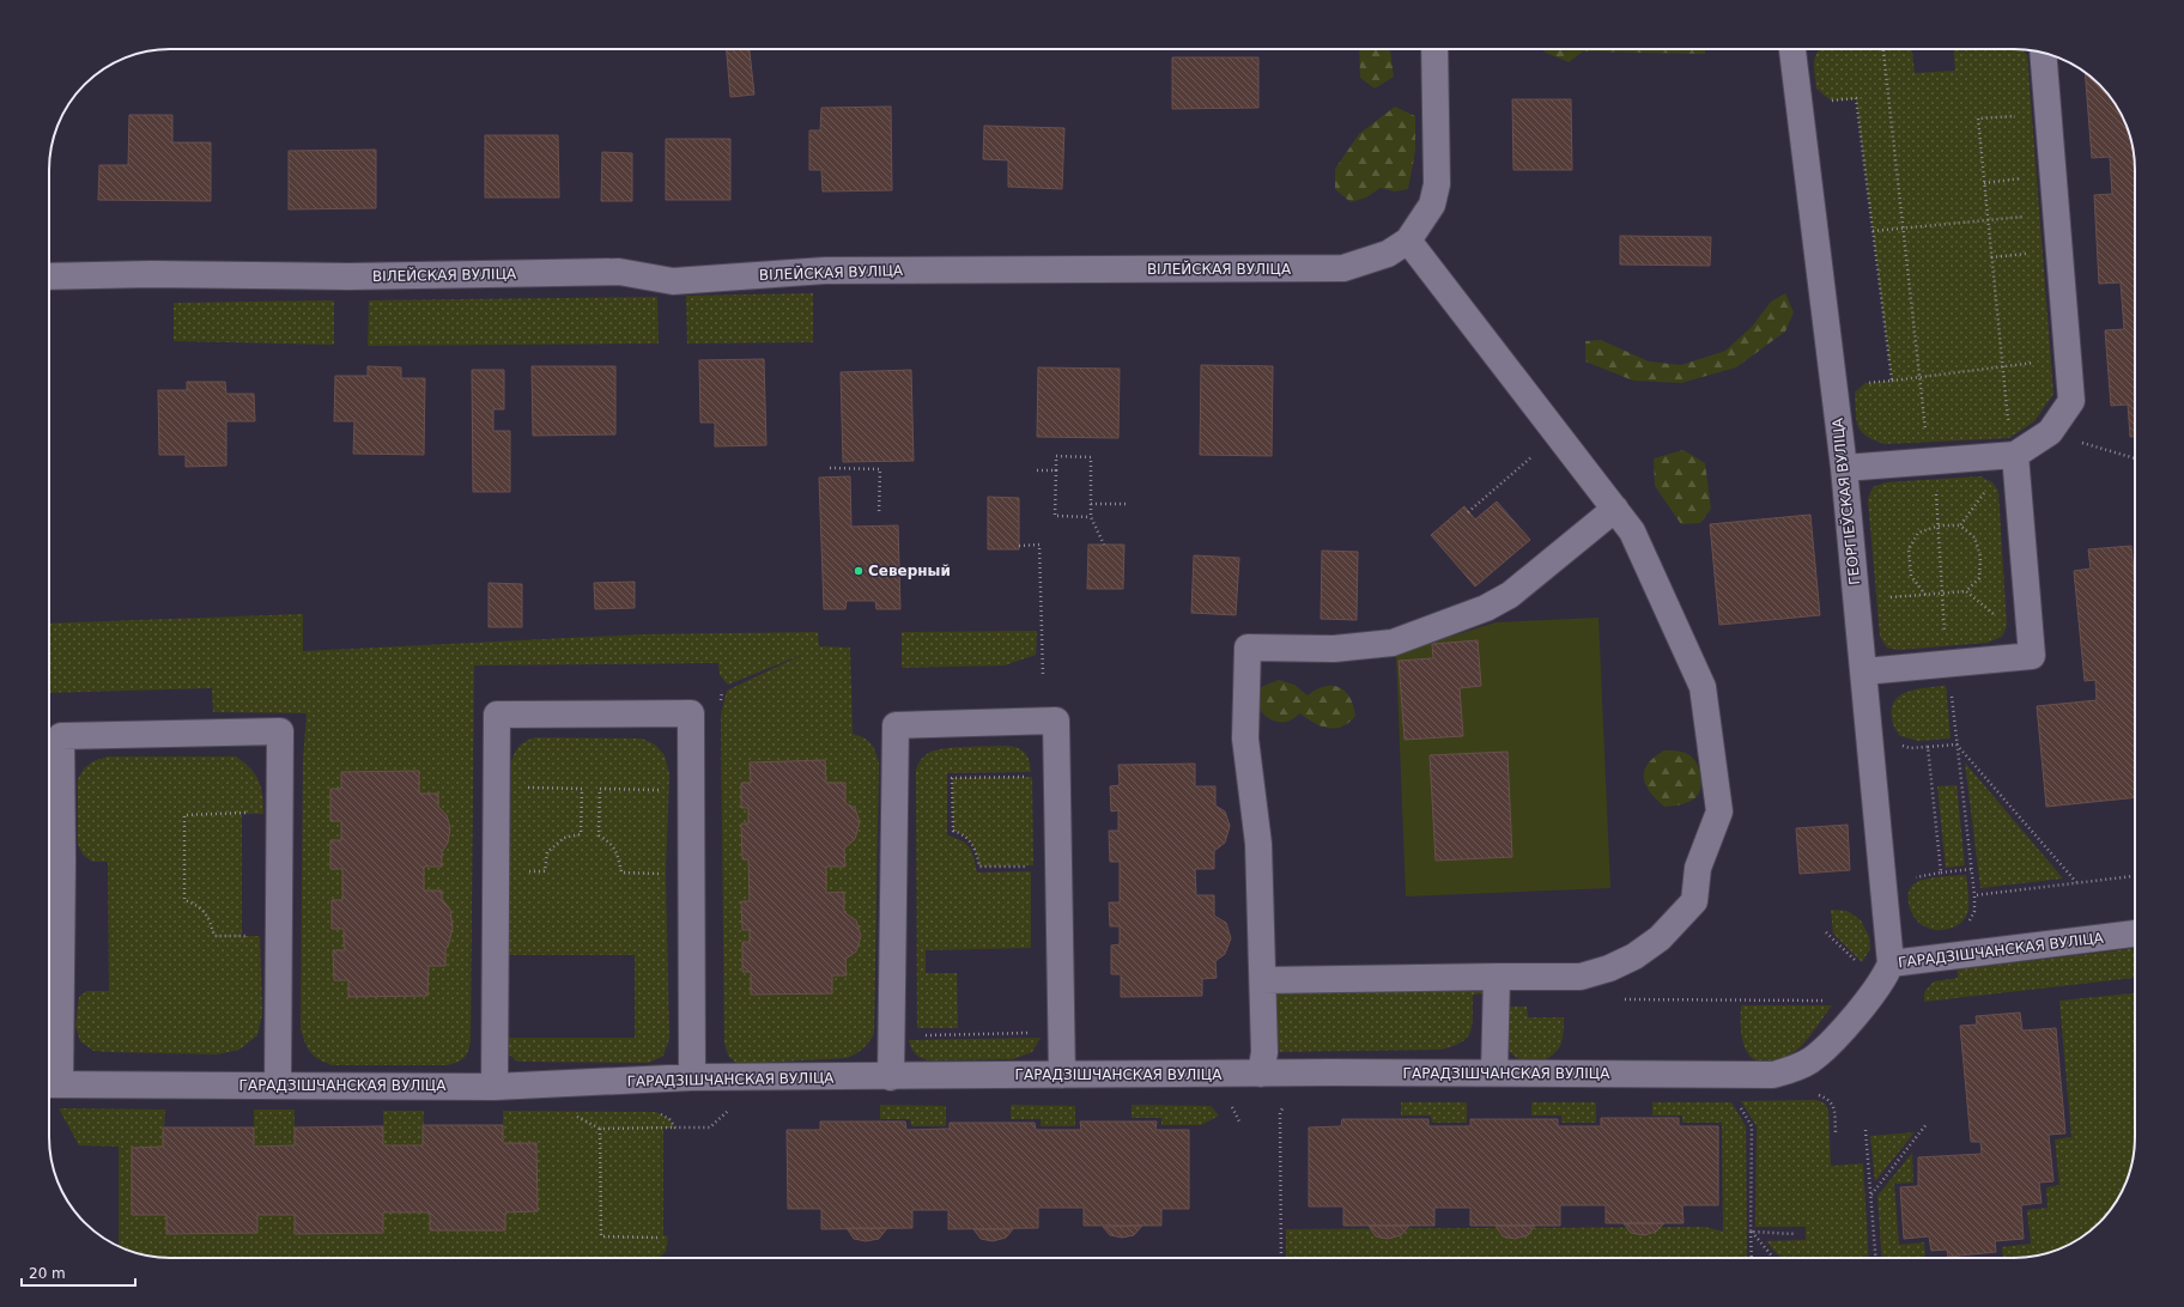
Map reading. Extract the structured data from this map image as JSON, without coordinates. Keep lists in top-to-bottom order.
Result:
{
  "streets": {
    "street": ["ВІЛЕЙСКАЯ ВУЛІЦА", "ГЕОРГІЕЎСКАЯ ВУЛІЦА", "ГАРАДЗІШЧАНСКАЯ ВУЛІЦА"]
  },
  "crossings": [
    ["ГЕОРГІЕЎСКАЯ ВУЛІЦА", "ГАРАДЗІШЧАНСКАЯ ВУЛІЦА"]
  ],
  "places": ["Северный"],
  "scale_bar": "20 m"
}
